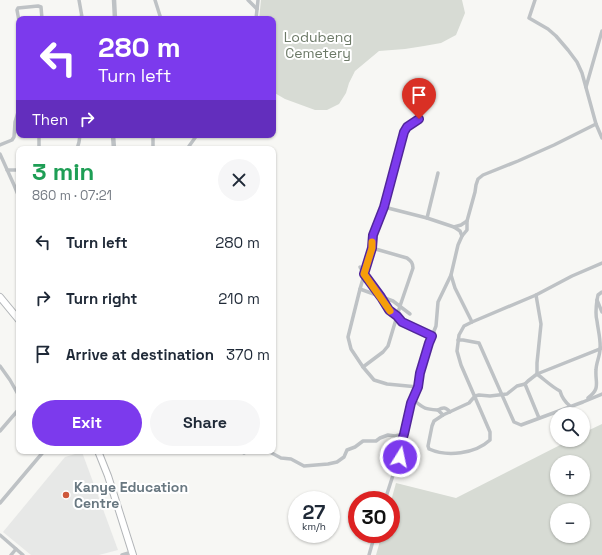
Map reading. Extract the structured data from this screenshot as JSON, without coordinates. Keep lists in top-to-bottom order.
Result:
{
  "parks": ["Lodubeng Cemetery"],
  "places": ["Kanye Education Centre"],
  "page": {
    "turn": ["280 m", "Turn left"],
    "then": "Then",
    "heading": ["3 min", "860 m · 07:21"],
    "list": [
      {
        "name": "Turn left",
        "value": "280 m"
      },
      {
        "name": "Turn right",
        "value": "210 m"
      },
      {
        "name": "Arrive at destination",
        "value": "370 m"
      }
    ],
    "buttons": ["Exit", "Share"],
    "map_buttons": ["+", "−"],
    "speed": "27 km/h",
    "limit": "30"
  }
}
